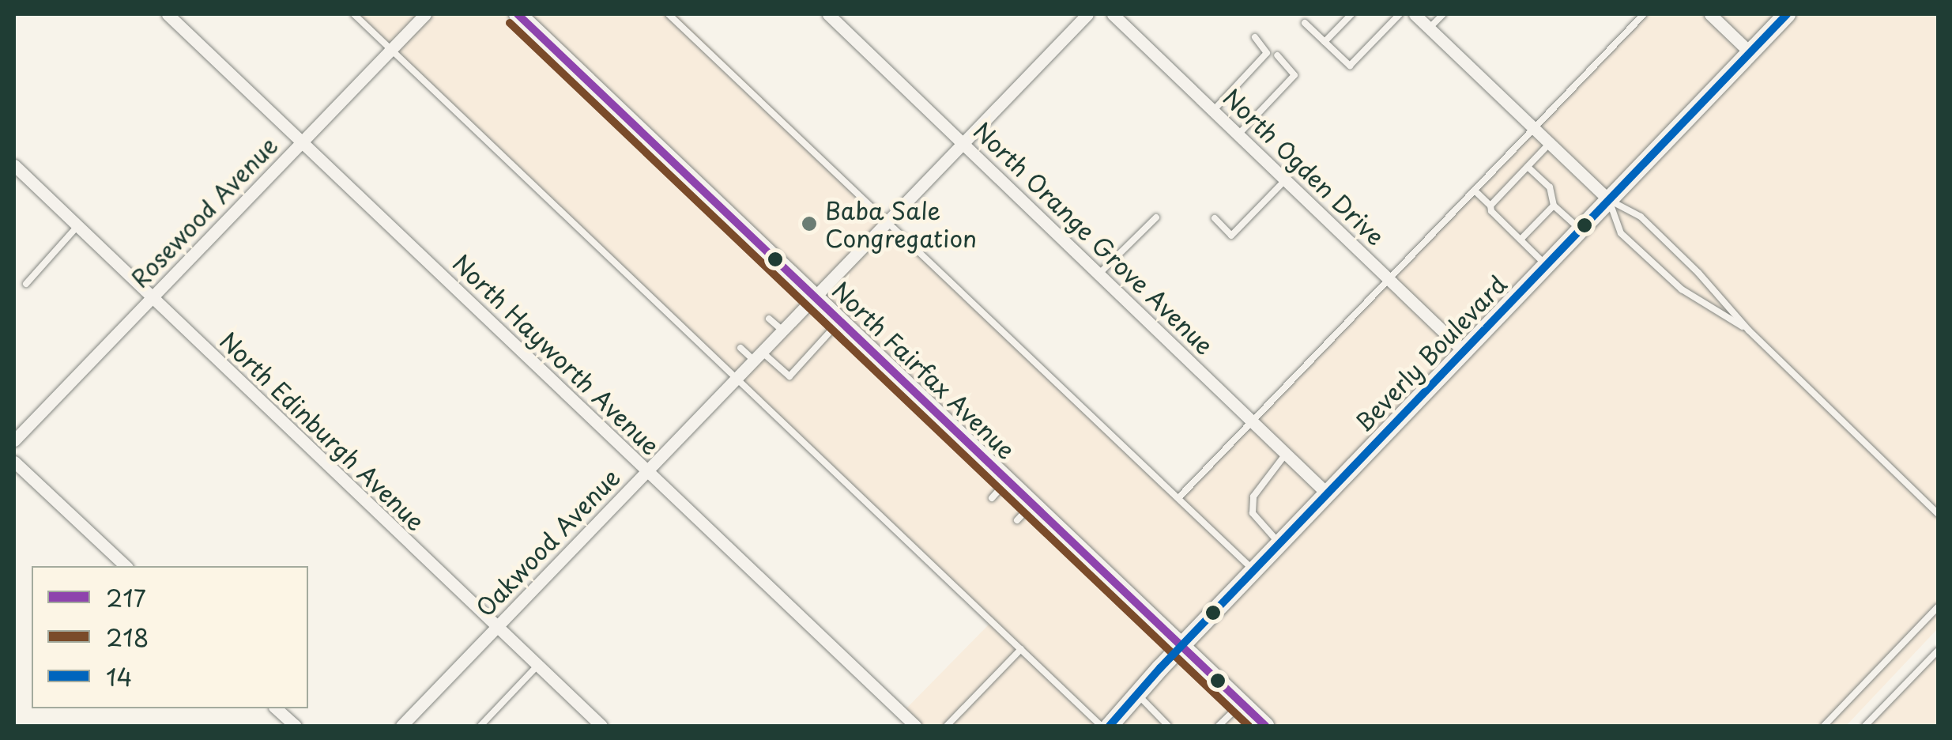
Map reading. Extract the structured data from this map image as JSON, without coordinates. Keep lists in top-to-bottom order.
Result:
{
  "streets": {
    "main road": ["Beverly Boulevard", "North Fairfax Avenue"],
    "street": [
      "North Ogden Drive",
      "Rosewood Avenue",
      "North Orange Grove Avenue",
      "North Hayworth Avenue",
      "North Edinburgh Avenue",
      "Oakwood Avenue"
    ]
  },
  "crossings": [
    ["North Ogden Drive", "Beverly Boulevard"],
    ["Rosewood Avenue", "North Hayworth Avenue"],
    ["Rosewood Avenue", "North Edinburgh Avenue"],
    ["North Orange Grove Avenue", "Beverly Boulevard"],
    ["North Orange Grove Avenue", "Oakwood Avenue"],
    ["Beverly Boulevard", "North Fairfax Avenue"],
    ["North Hayworth Avenue", "Oakwood Avenue"],
    ["North Fairfax Avenue", "Oakwood Avenue"],
    ["North Edinburgh Avenue", "Oakwood Avenue"]
  ],
  "places": ["Baba Sale Congregation"],
  "lines": ["transit line 217", "transit line 14", "transit line 218"],
  "legend": ["217", "218", "14"]
}
